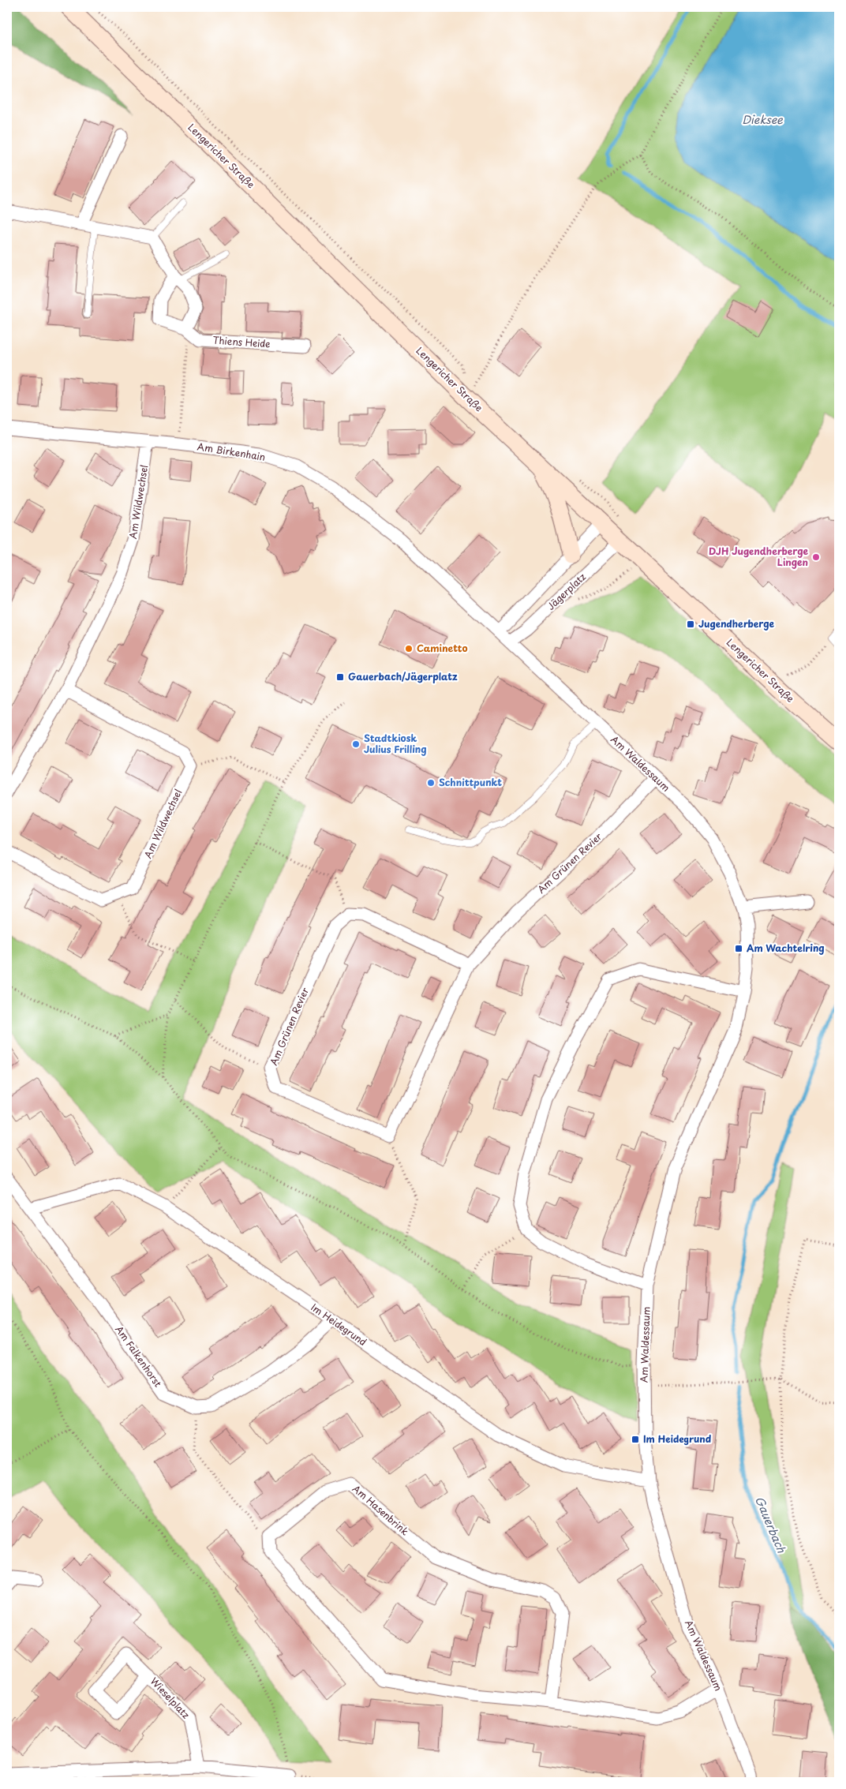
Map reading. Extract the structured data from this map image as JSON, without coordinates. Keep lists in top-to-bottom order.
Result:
{
  "streets": {
    "main road": ["Lengericher Straße"],
    "street": [
      "Thiens Heide",
      "Am Birkenhain",
      "Am Wildwechsel",
      "Jägerplatz",
      "Am Waldessaum",
      "Am Grünen Revier",
      "Im Heidegrund",
      "Am Falkenhorst",
      "Am Hasenbrink",
      "Wieselplatz"
    ]
  },
  "crossings": [
    ["Lengericher Straße", "Jägerplatz"],
    ["Am Birkenhain", "Am Wildwechsel"],
    ["Am Birkenhain", "Jägerplatz"],
    ["Am Birkenhain", "Am Waldessaum"],
    ["Jägerplatz", "Am Waldessaum"],
    ["Am Waldessaum", "Am Grünen Revier"],
    ["Am Waldessaum", "Im Heidegrund"],
    ["Im Heidegrund", "Am Falkenhorst"]
  ],
  "water": ["Dieksee", "Gauerbach"],
  "places": {
    "other": [
      "DJH Jugendherberge Lingen",
      "Caminetto",
      "Stadtkiosk Julius Frilling",
      "Schnittpunkt"
    ],
    "transit": [
      "Jugendherberge",
      "Gauerbach/Jägerplatz",
      "Am Wachtelring",
      "Im Heidegrund"
    ]
  }
}
